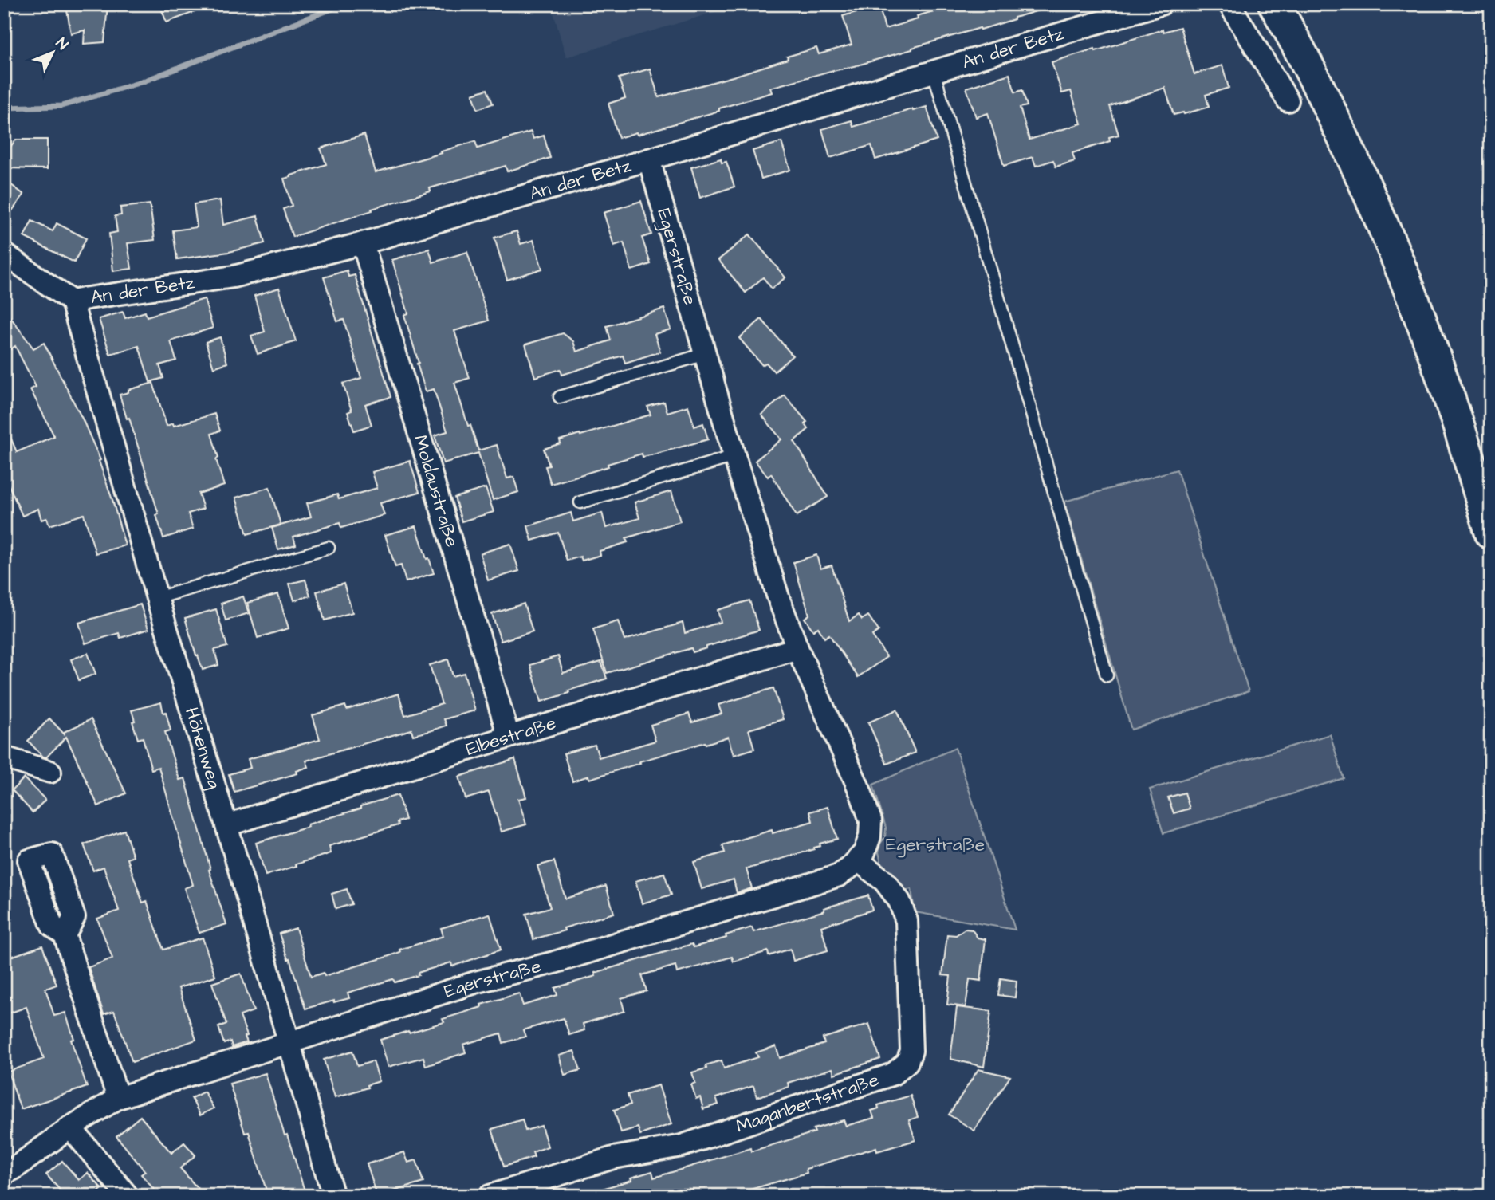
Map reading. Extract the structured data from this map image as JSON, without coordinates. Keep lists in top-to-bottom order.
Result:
{
  "streets": {
    "street": [
      "An der Betz",
      "Egerstraße",
      "Moldaustraße",
      "Elbestraße",
      "Höhenweg",
      "Maganbertstraße"
    ]
  },
  "crossings": [
    ["An der Betz", "Egerstraße"],
    ["An der Betz", "Moldaustraße"],
    ["An der Betz", "Höhenweg"],
    ["Egerstraße", "Elbestraße"],
    ["Egerstraße", "Höhenweg"],
    ["Egerstraße", "Maganbertstraße"],
    ["Moldaustraße", "Elbestraße"],
    ["Elbestraße", "Höhenweg"]
  ],
  "parks": ["Egerstraße"],
  "north": "top right"
}
